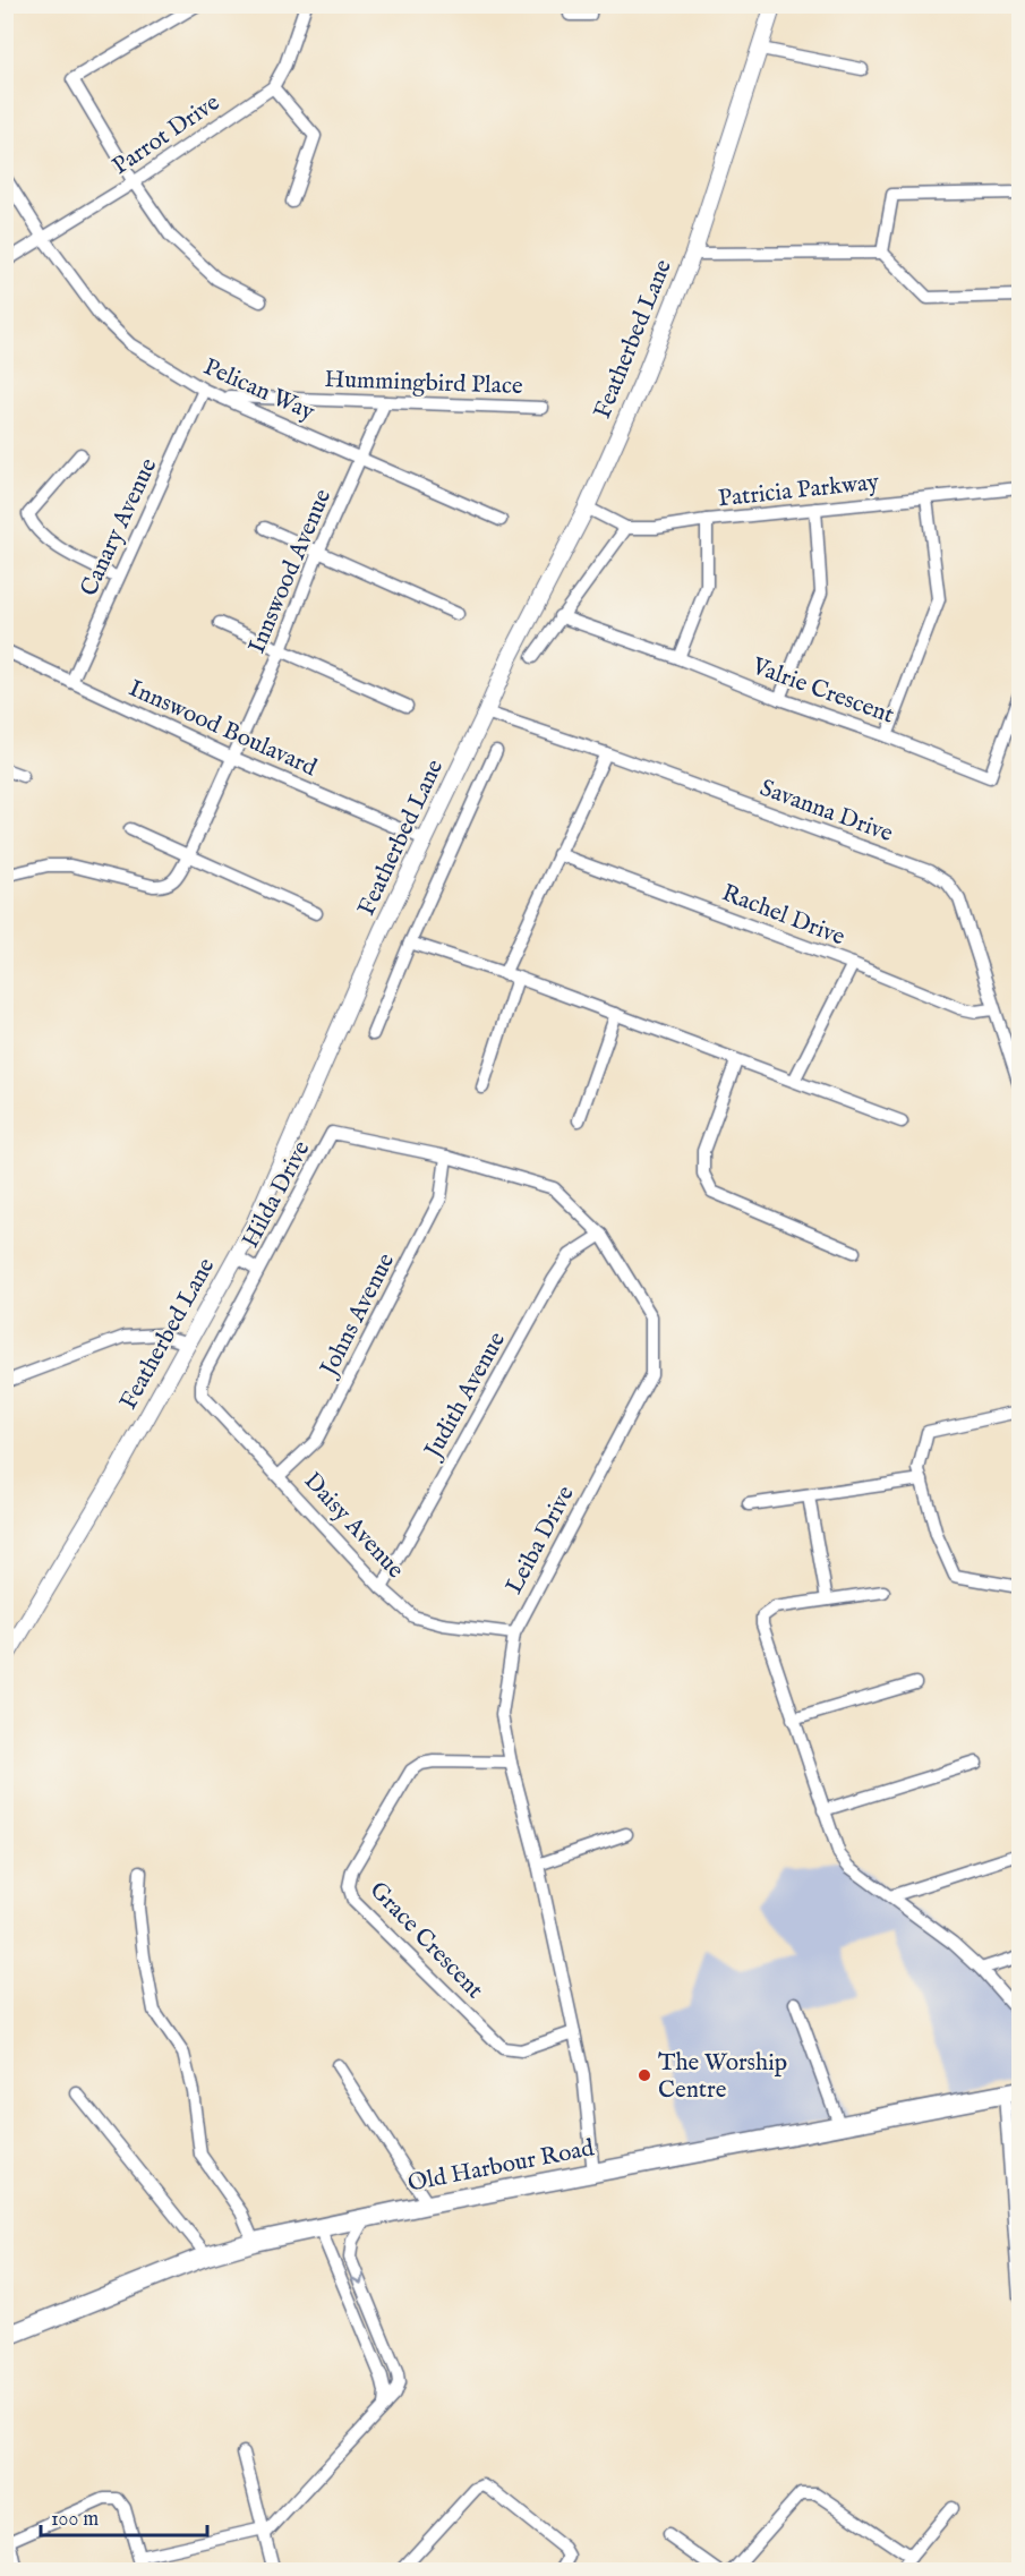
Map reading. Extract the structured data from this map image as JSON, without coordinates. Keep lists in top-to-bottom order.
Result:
{
  "streets": {
    "main road": ["Featherbed Lane", "Old Harbour Road"],
    "street": [
      "Parrot Drive",
      "Hummingbird Place",
      "Pelican Way",
      "Patricia Parkway",
      "Canary Avenue",
      "Innswood Avenue",
      "Valrie Crescent",
      "Innswood Boulavard",
      "Savanna Drive",
      "Rachel Drive",
      "Hilda Drive",
      "Johns Avenue",
      "Judith Avenue",
      "Daisy Avenue",
      "Leiba Drive",
      "Grace Crescent"
    ]
  },
  "crossings": [
    ["Parrot Drive", "Pelican Way"],
    ["Featherbed Lane", "Patricia Parkway"],
    ["Featherbed Lane", "Innswood Boulavard"],
    ["Featherbed Lane", "Savanna Drive"],
    ["Hummingbird Place", "Pelican Way"],
    ["Hummingbird Place", "Innswood Avenue"],
    ["Pelican Way", "Canary Avenue"],
    ["Pelican Way", "Innswood Avenue"],
    ["Canary Avenue", "Innswood Boulavard"],
    ["Innswood Avenue", "Innswood Boulavard"],
    ["Savanna Drive", "Rachel Drive"],
    ["Hilda Drive", "Daisy Avenue"],
    ["Hilda Drive", "Leiba Drive"],
    ["Johns Avenue", "Daisy Avenue"],
    ["Johns Avenue", "Leiba Drive"],
    ["Judith Avenue", "Daisy Avenue"],
    ["Judith Avenue", "Leiba Drive"],
    ["Daisy Avenue", "Leiba Drive"],
    ["Leiba Drive", "Grace Crescent"],
    ["Leiba Drive", "Old Harbour Road"]
  ],
  "places": ["The Worship Centre"],
  "scale_bar": "100 m"
}
